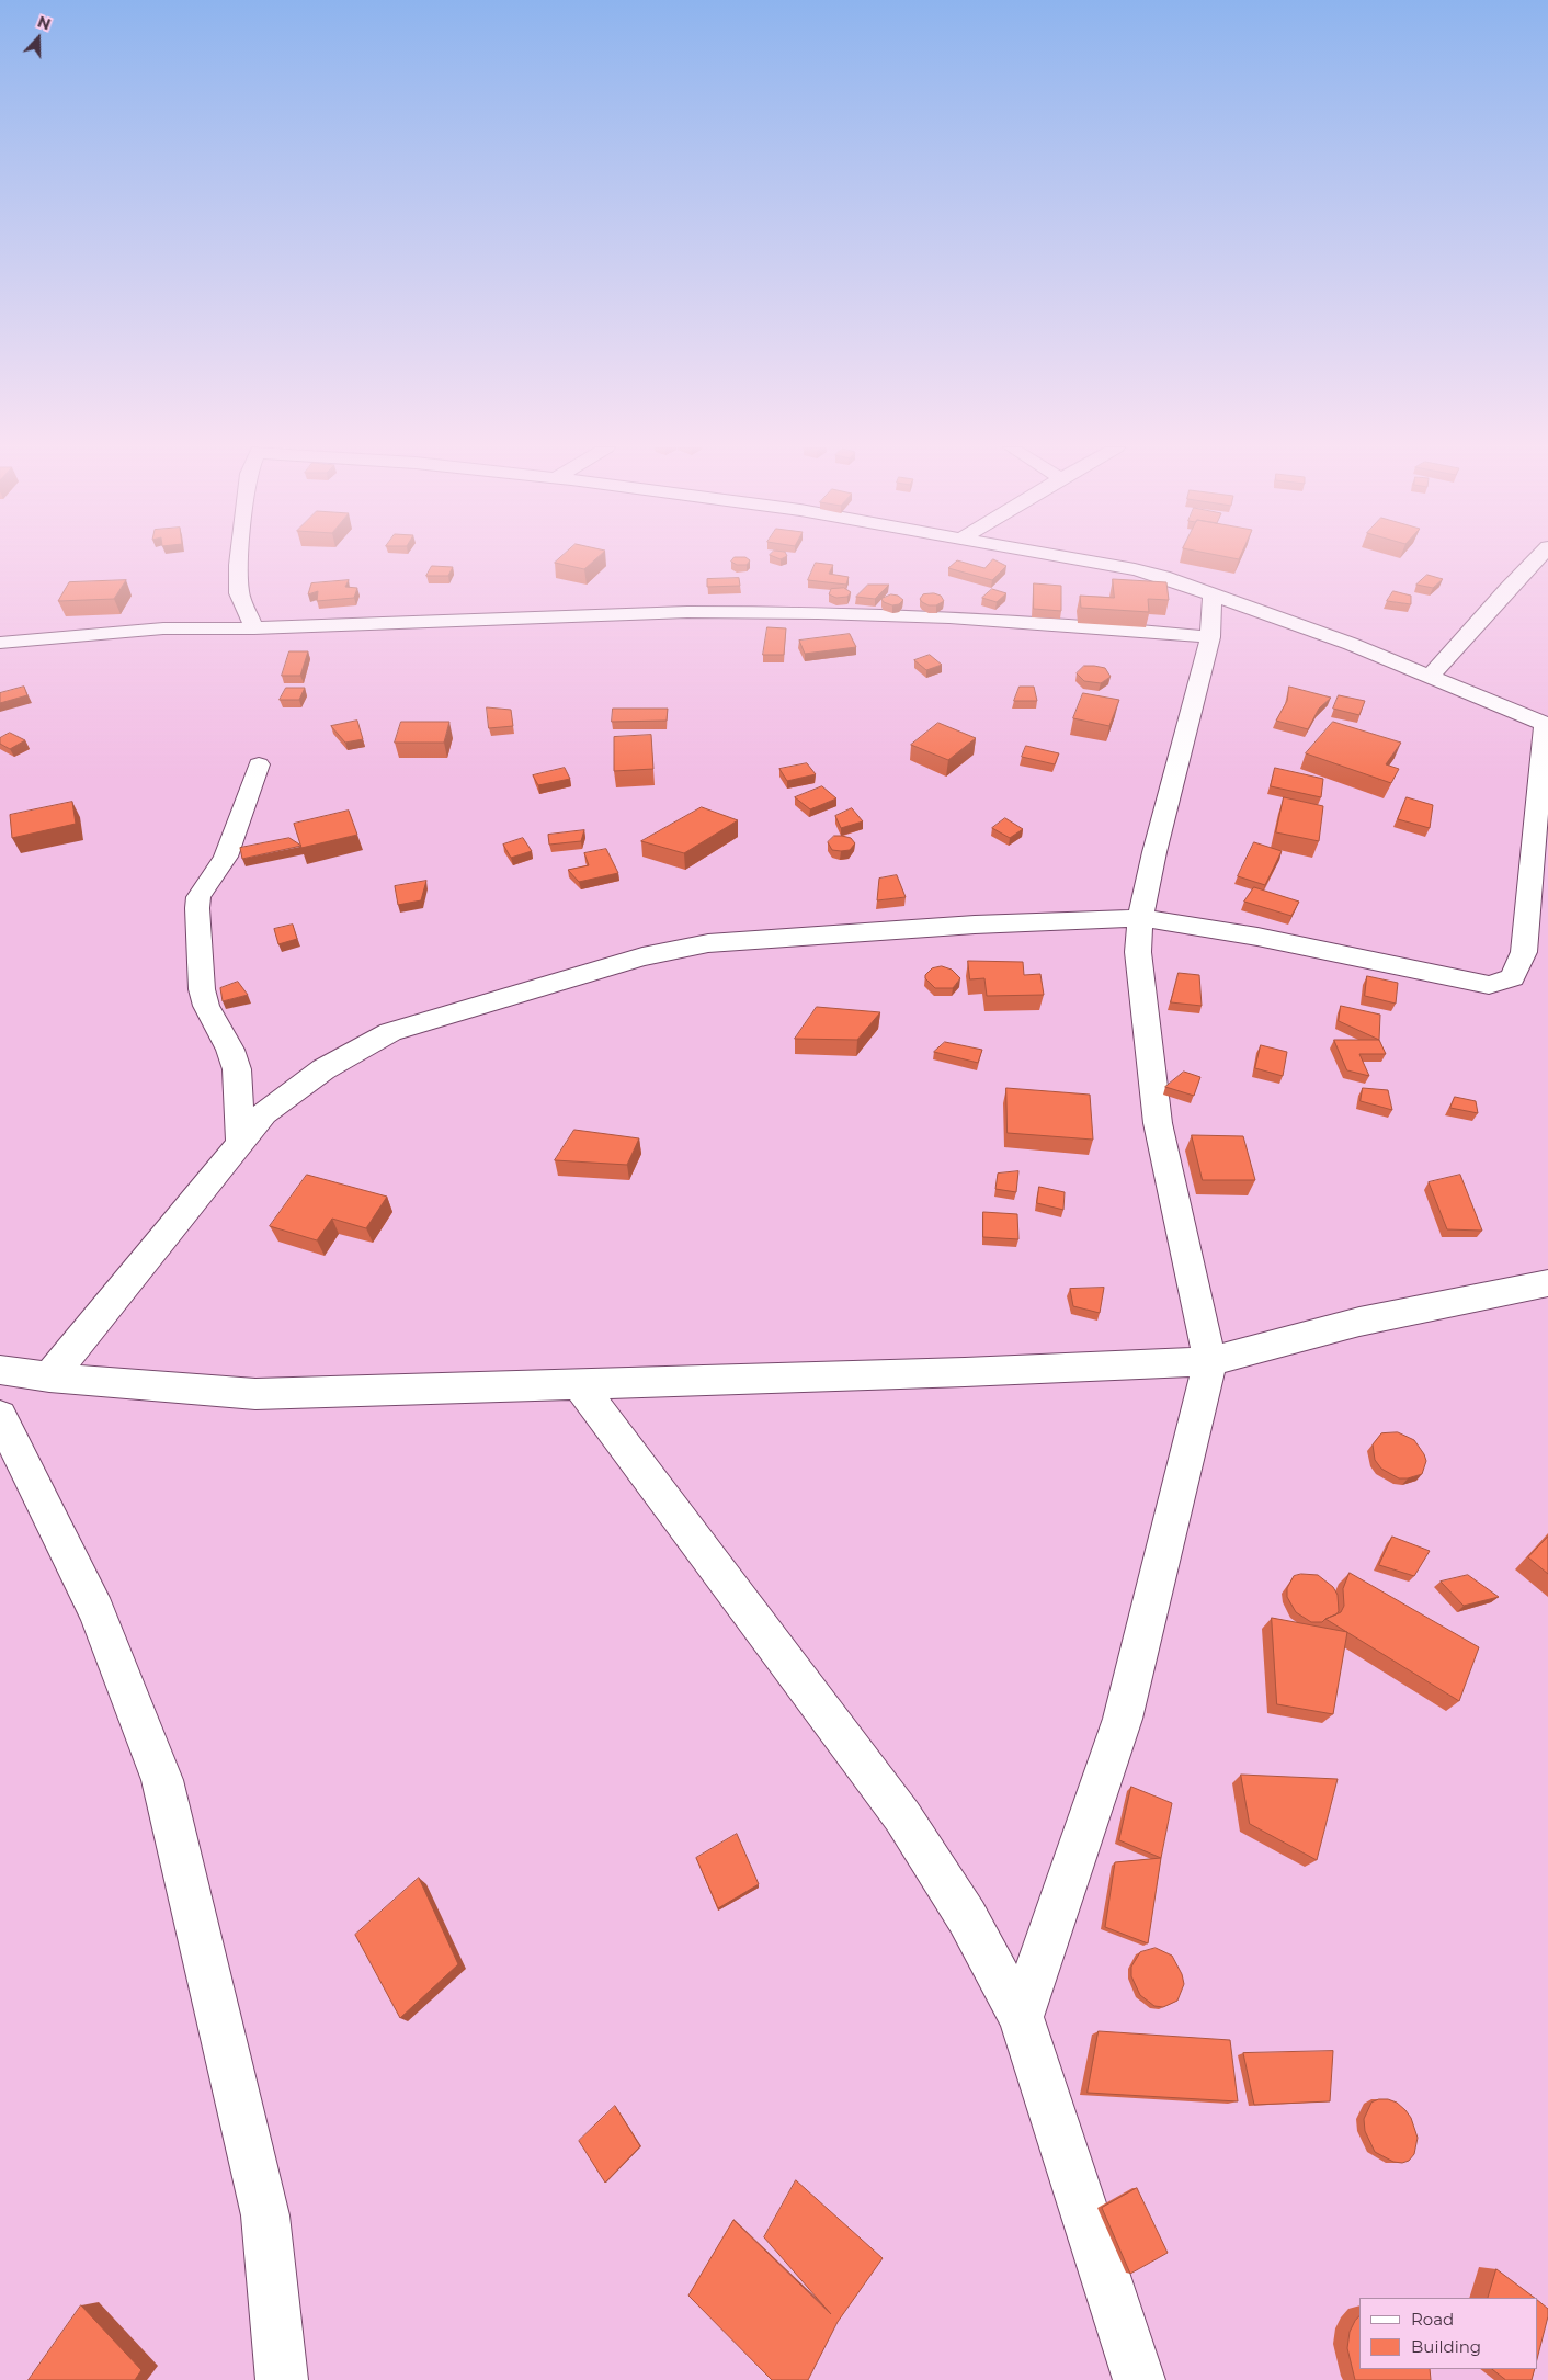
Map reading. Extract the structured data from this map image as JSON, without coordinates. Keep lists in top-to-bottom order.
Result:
{
  "legend": ["Road", "Building"],
  "north": "top"
}
